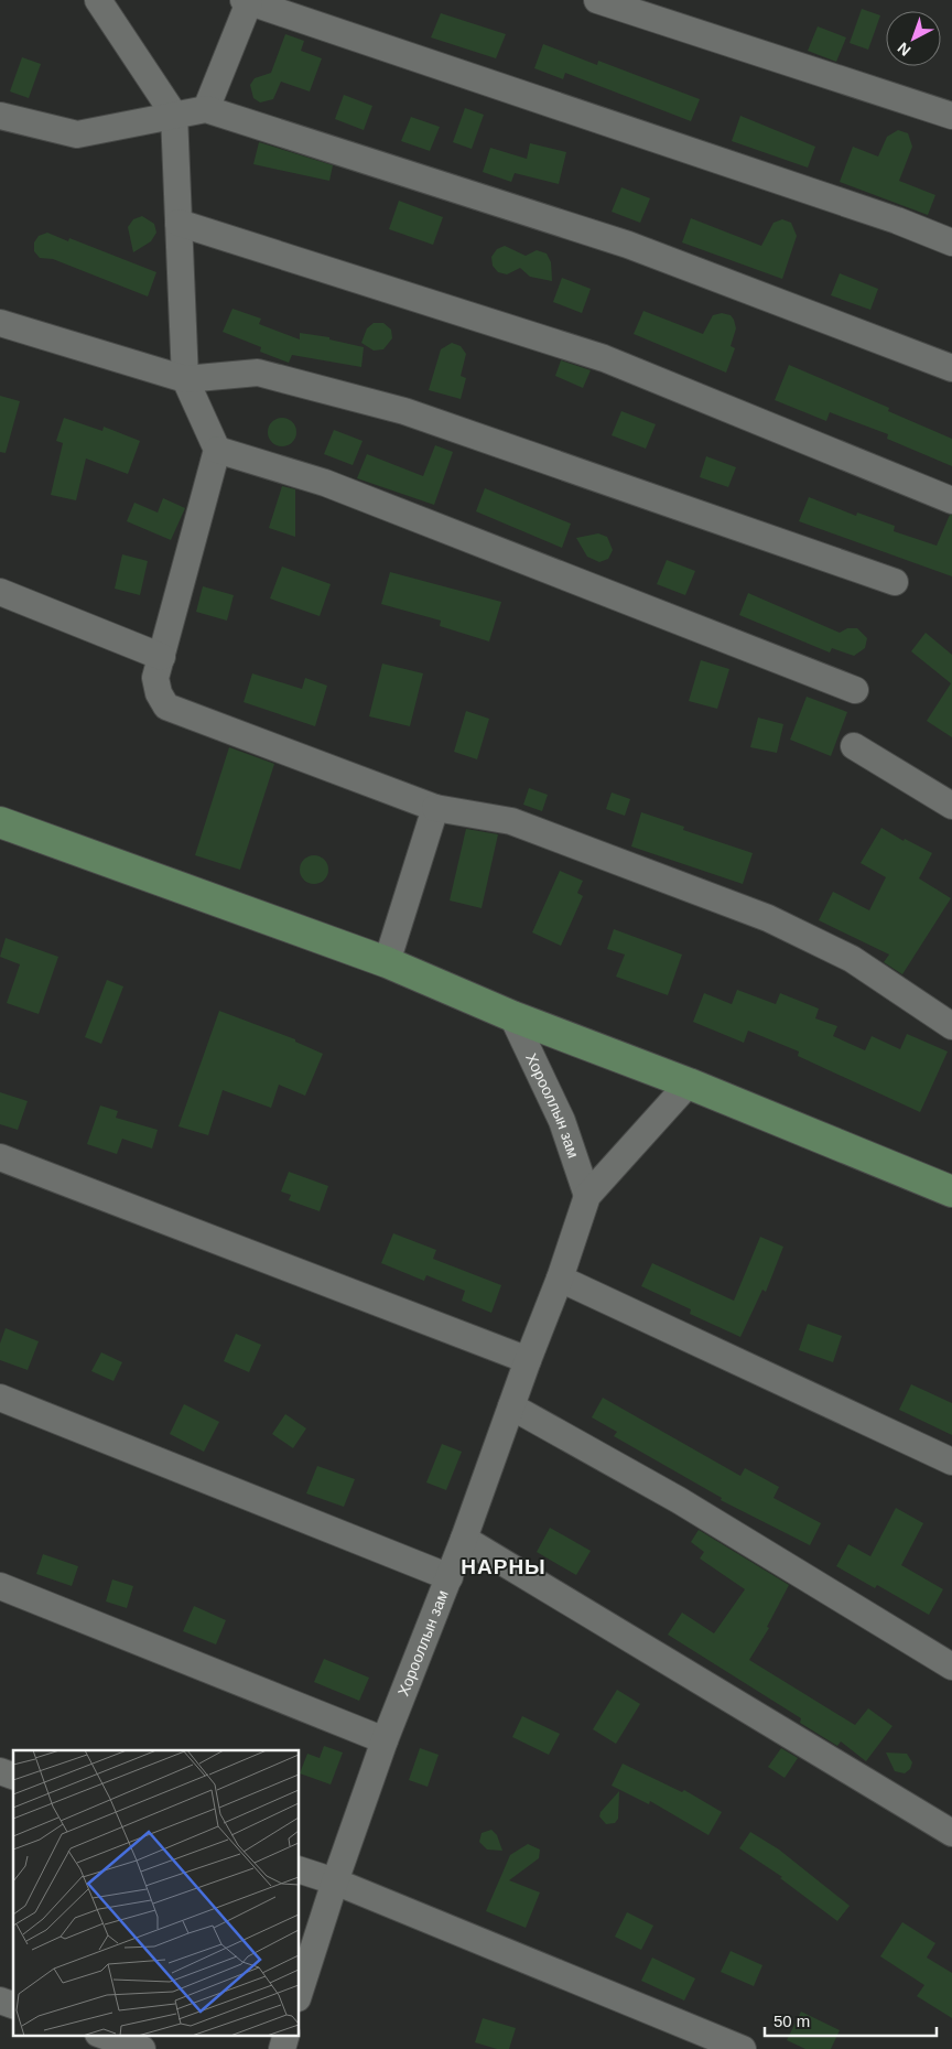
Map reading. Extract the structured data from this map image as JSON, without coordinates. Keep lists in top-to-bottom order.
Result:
{
  "streets": {
    "street": ["Хорооллын зам"]
  },
  "districts": ["НАРНЫ"],
  "scale_bar": "50 m",
  "north": "bottom left"
}
